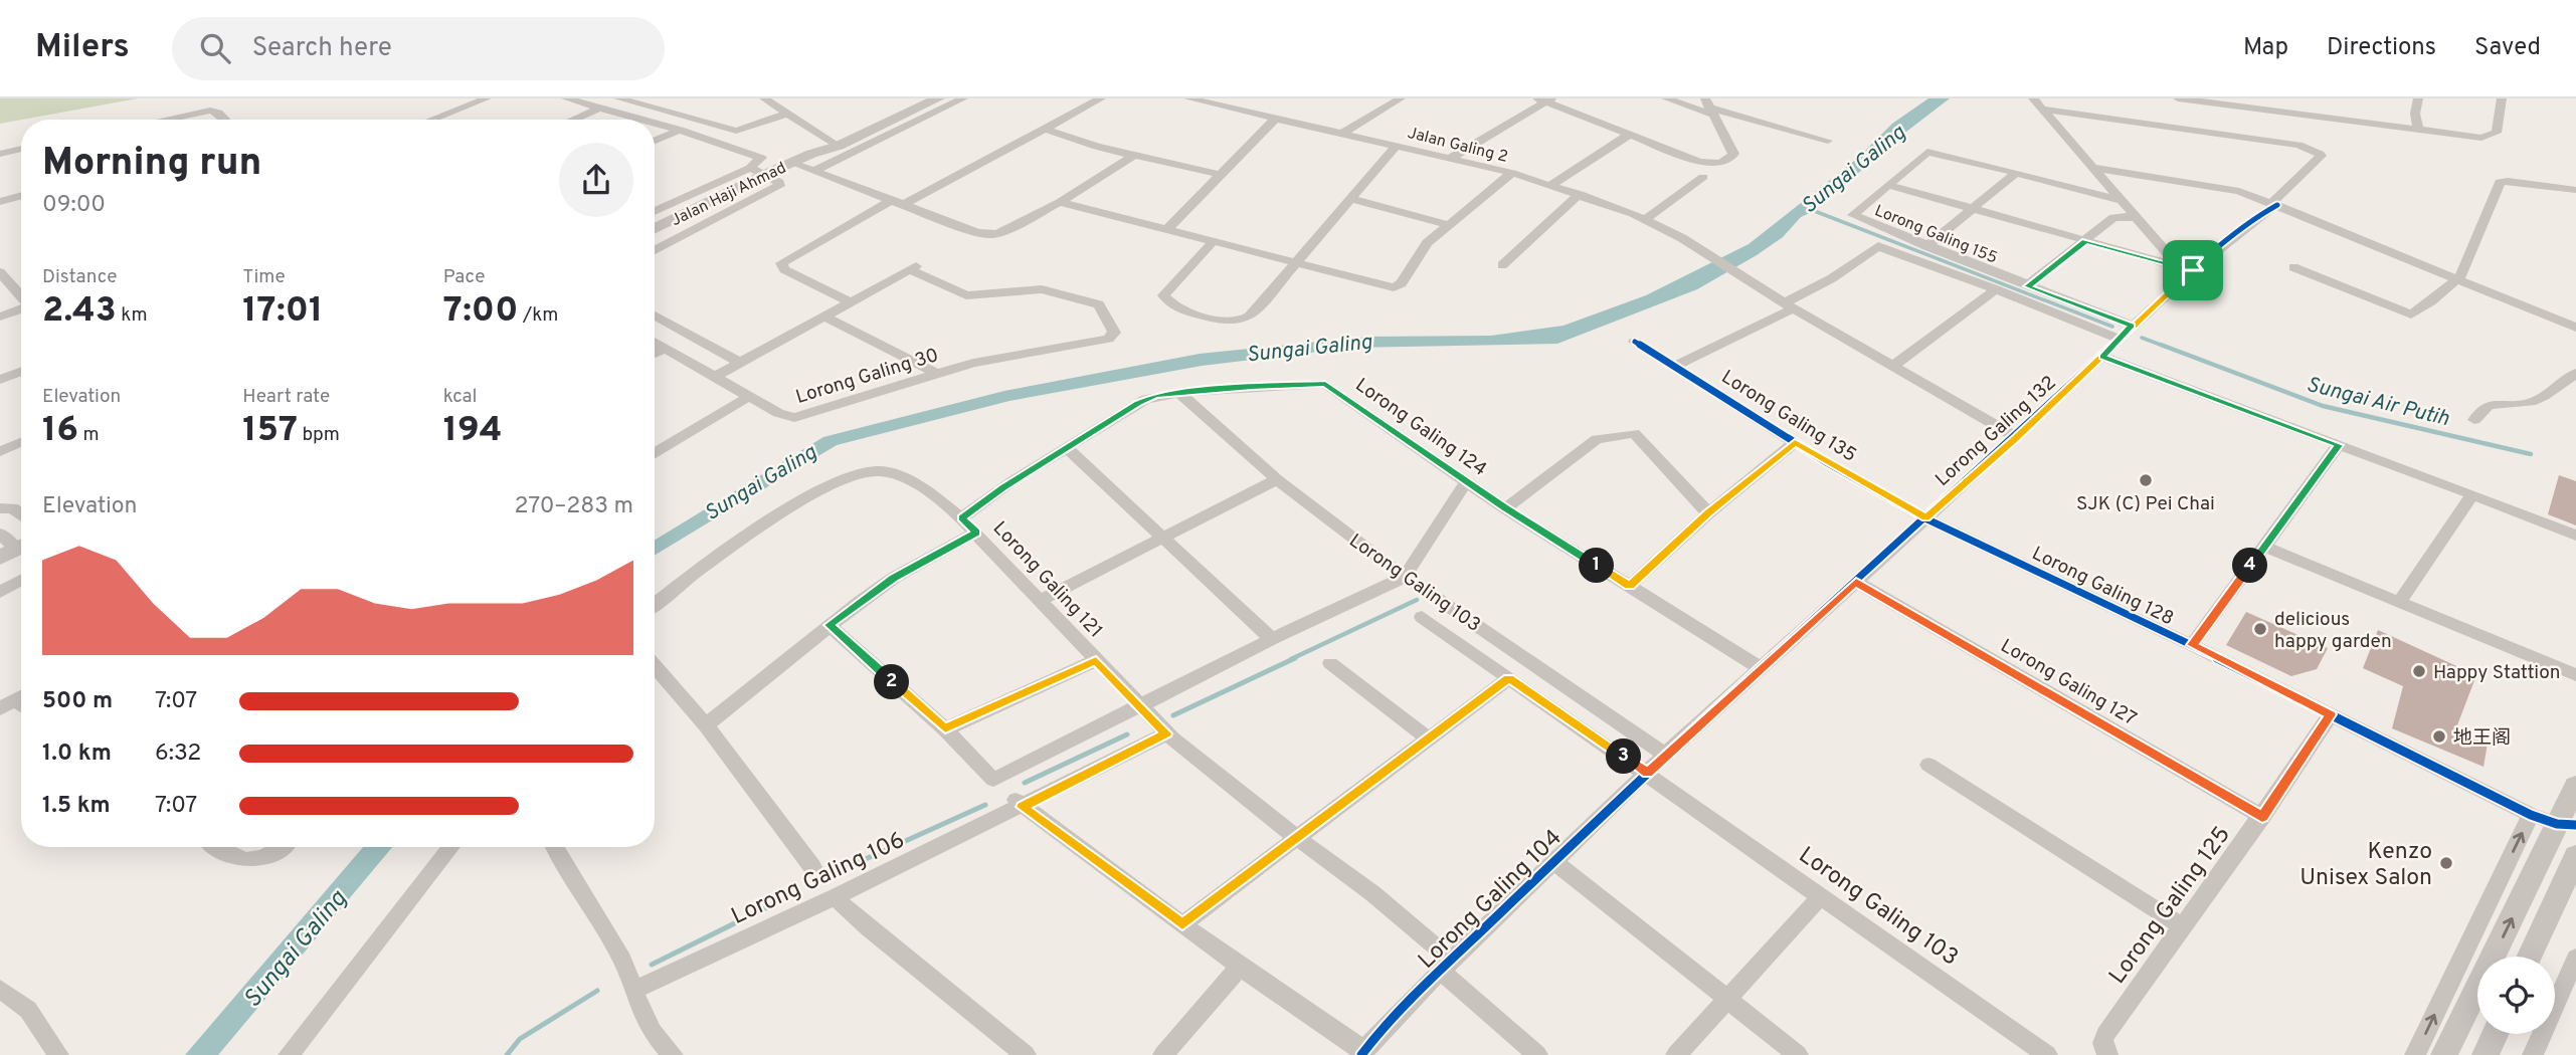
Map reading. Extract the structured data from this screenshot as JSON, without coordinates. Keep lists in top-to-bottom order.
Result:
{
  "streets": {
    "street": [
      "Jalan Galing 2",
      "Jalan Haji Ahmad",
      "Lorong Galing 155",
      "Lorong Galing 30",
      "Lorong Galing 135",
      "Lorong Galing 124",
      "Lorong Galing 132",
      "Lorong Galing 121",
      "Lorong Galing 103",
      "Lorong Galing 128",
      "Lorong Galing 127",
      "Lorong Galing 106",
      "Lorong Galing 104",
      "Lorong Galing 125"
    ]
  },
  "crossings": [
    ["Jalan Galing 2", "Lorong Galing 132"],
    ["Lorong Galing 155", "Lorong Galing 132"],
    ["Lorong Galing 135", "Lorong Galing 132"],
    ["Lorong Galing 135", "Lorong Galing 128"],
    ["Lorong Galing 124", "Lorong Galing 132"],
    ["Lorong Galing 124", "Lorong Galing 121"],
    ["Lorong Galing 124", "Lorong Galing 103"],
    ["Lorong Galing 132", "Lorong Galing 103"],
    ["Lorong Galing 132", "Lorong Galing 128"],
    ["Lorong Galing 132", "Lorong Galing 127"],
    ["Lorong Galing 132", "Lorong Galing 104"],
    ["Lorong Galing 121", "Lorong Galing 106"],
    ["Lorong Galing 121", "Lorong Galing 104"],
    ["Lorong Galing 103", "Lorong Galing 104"],
    ["Lorong Galing 128", "Lorong Galing 125"],
    ["Lorong Galing 127", "Lorong Galing 125"]
  ],
  "water": ["Sungai Galing", "Sungai Air Putih"],
  "places": [
    "SJK (C) Pei Chai",
    "delicious happy garden",
    "Happy Stattion",
    "地王阁",
    "Kenzo Unisex Salon"
  ],
  "page": {
    "header": "Milers",
    "search": "Search here",
    "nav": ["Map", "Directions", "Saved"],
    "heading": ["Morning run", "09:00"],
    "stats": [
      ["Distance", "2.43 km"],
      ["Time", "17:01"],
      ["Pace", "7:00 /km"],
      ["Elevation", "16 m"],
      ["Heart rate", "157 bpm"],
      ["kcal", "194"]
    ],
    "chart": ["Elevation", "270–283 m"],
    "pins": [
      "1",
      "4",
      "2",
      "3"
    ],
    "list": [
      {
        "name": "500 m",
        "note": "7:07"
      },
      {
        "name": "1.0 km",
        "note": "6:32"
      },
      {
        "name": "1.5 km",
        "note": "7:07"
      }
    ]
  }
}
